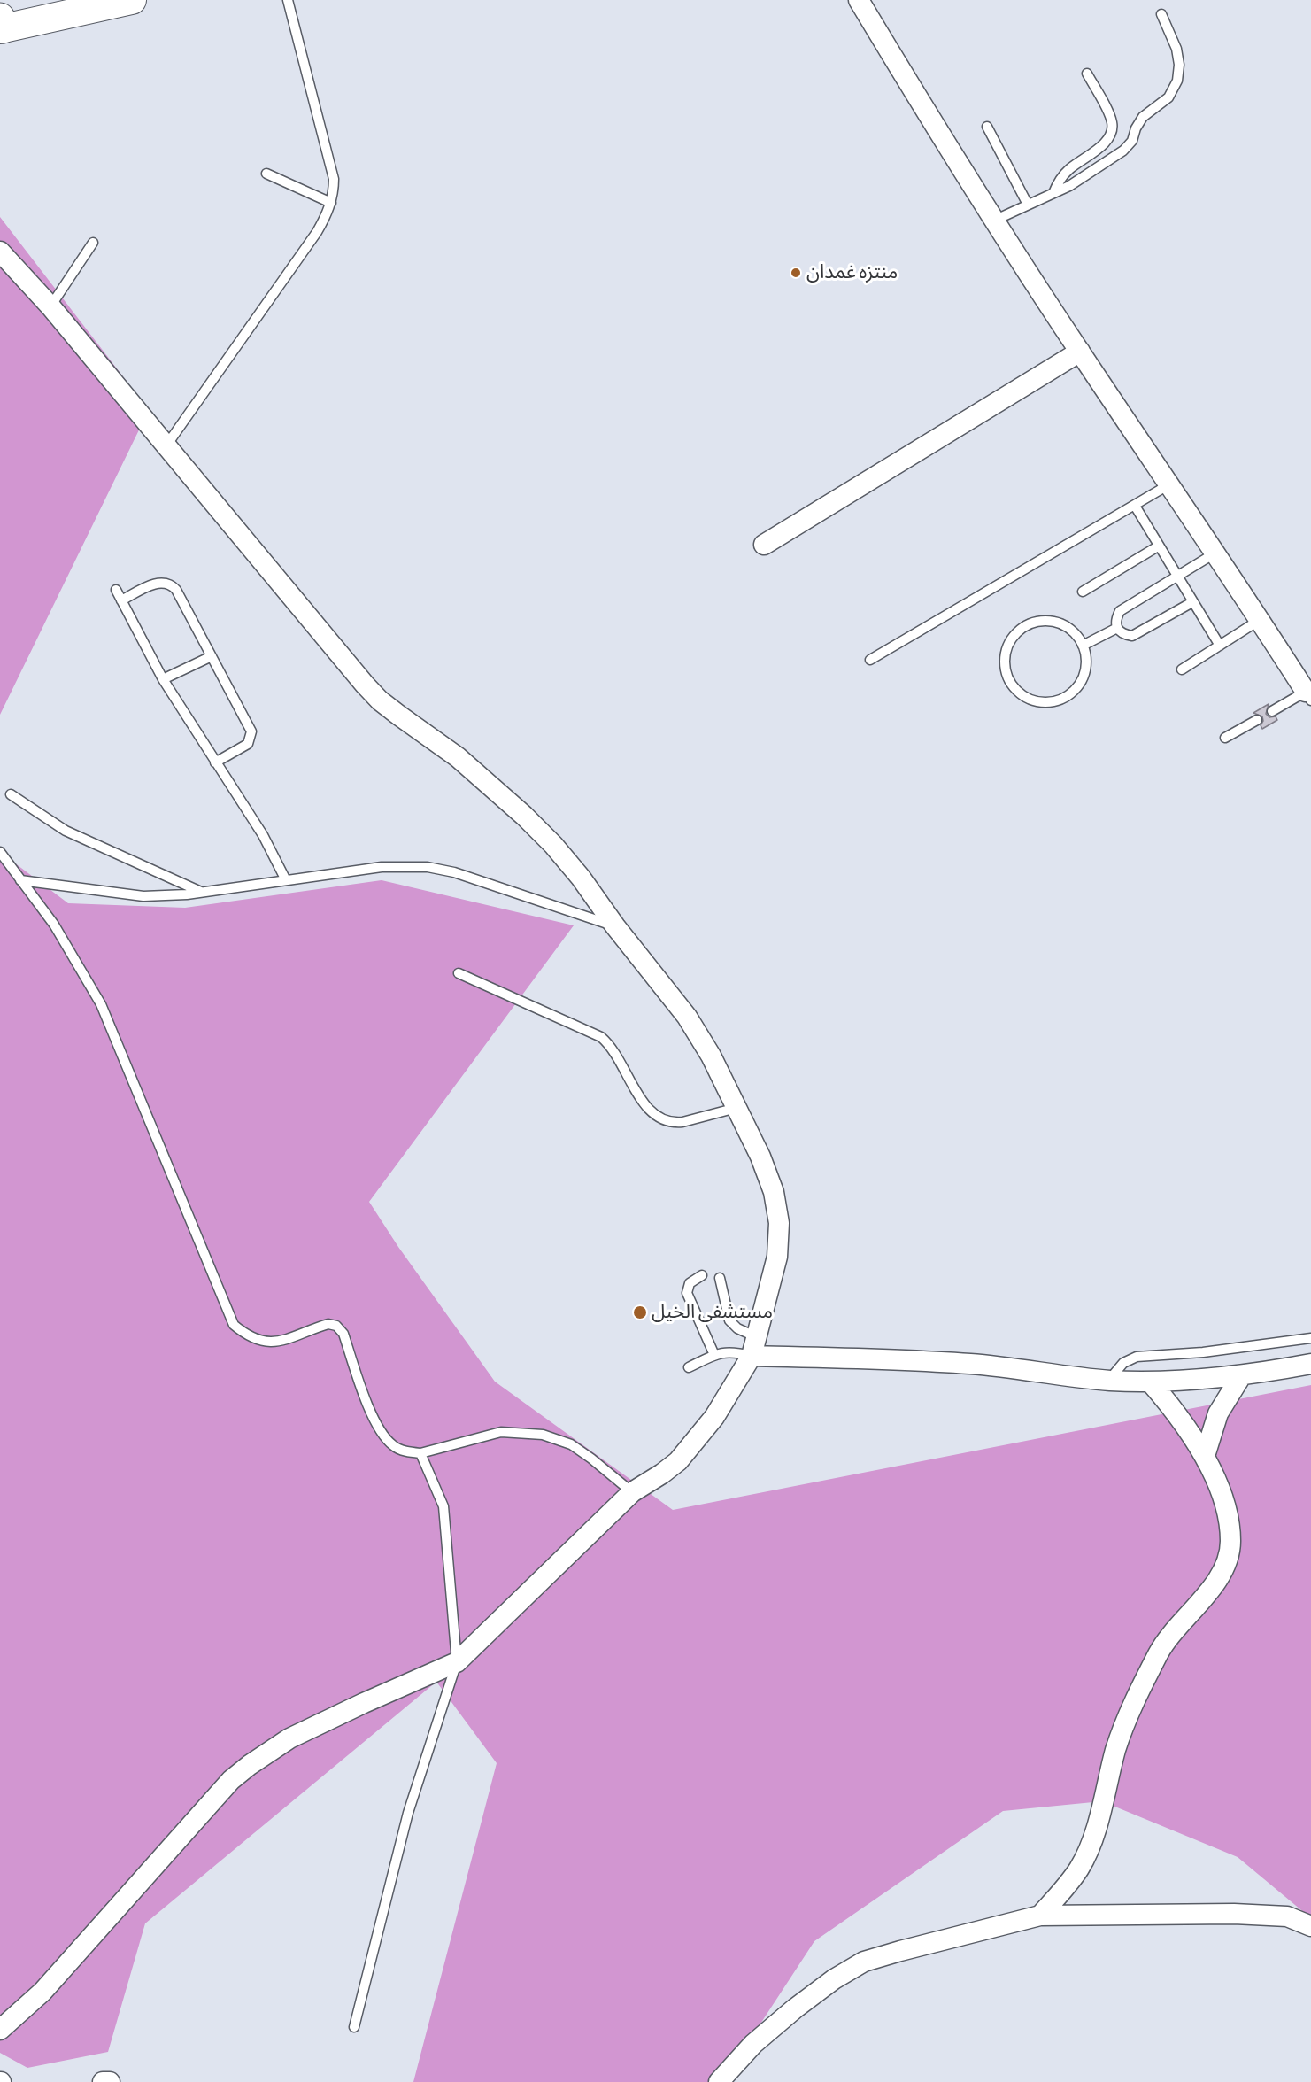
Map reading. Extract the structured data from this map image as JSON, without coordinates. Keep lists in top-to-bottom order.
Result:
{
  "places": ["منتزه غمدان", "مستشفى الخيل"]
}
